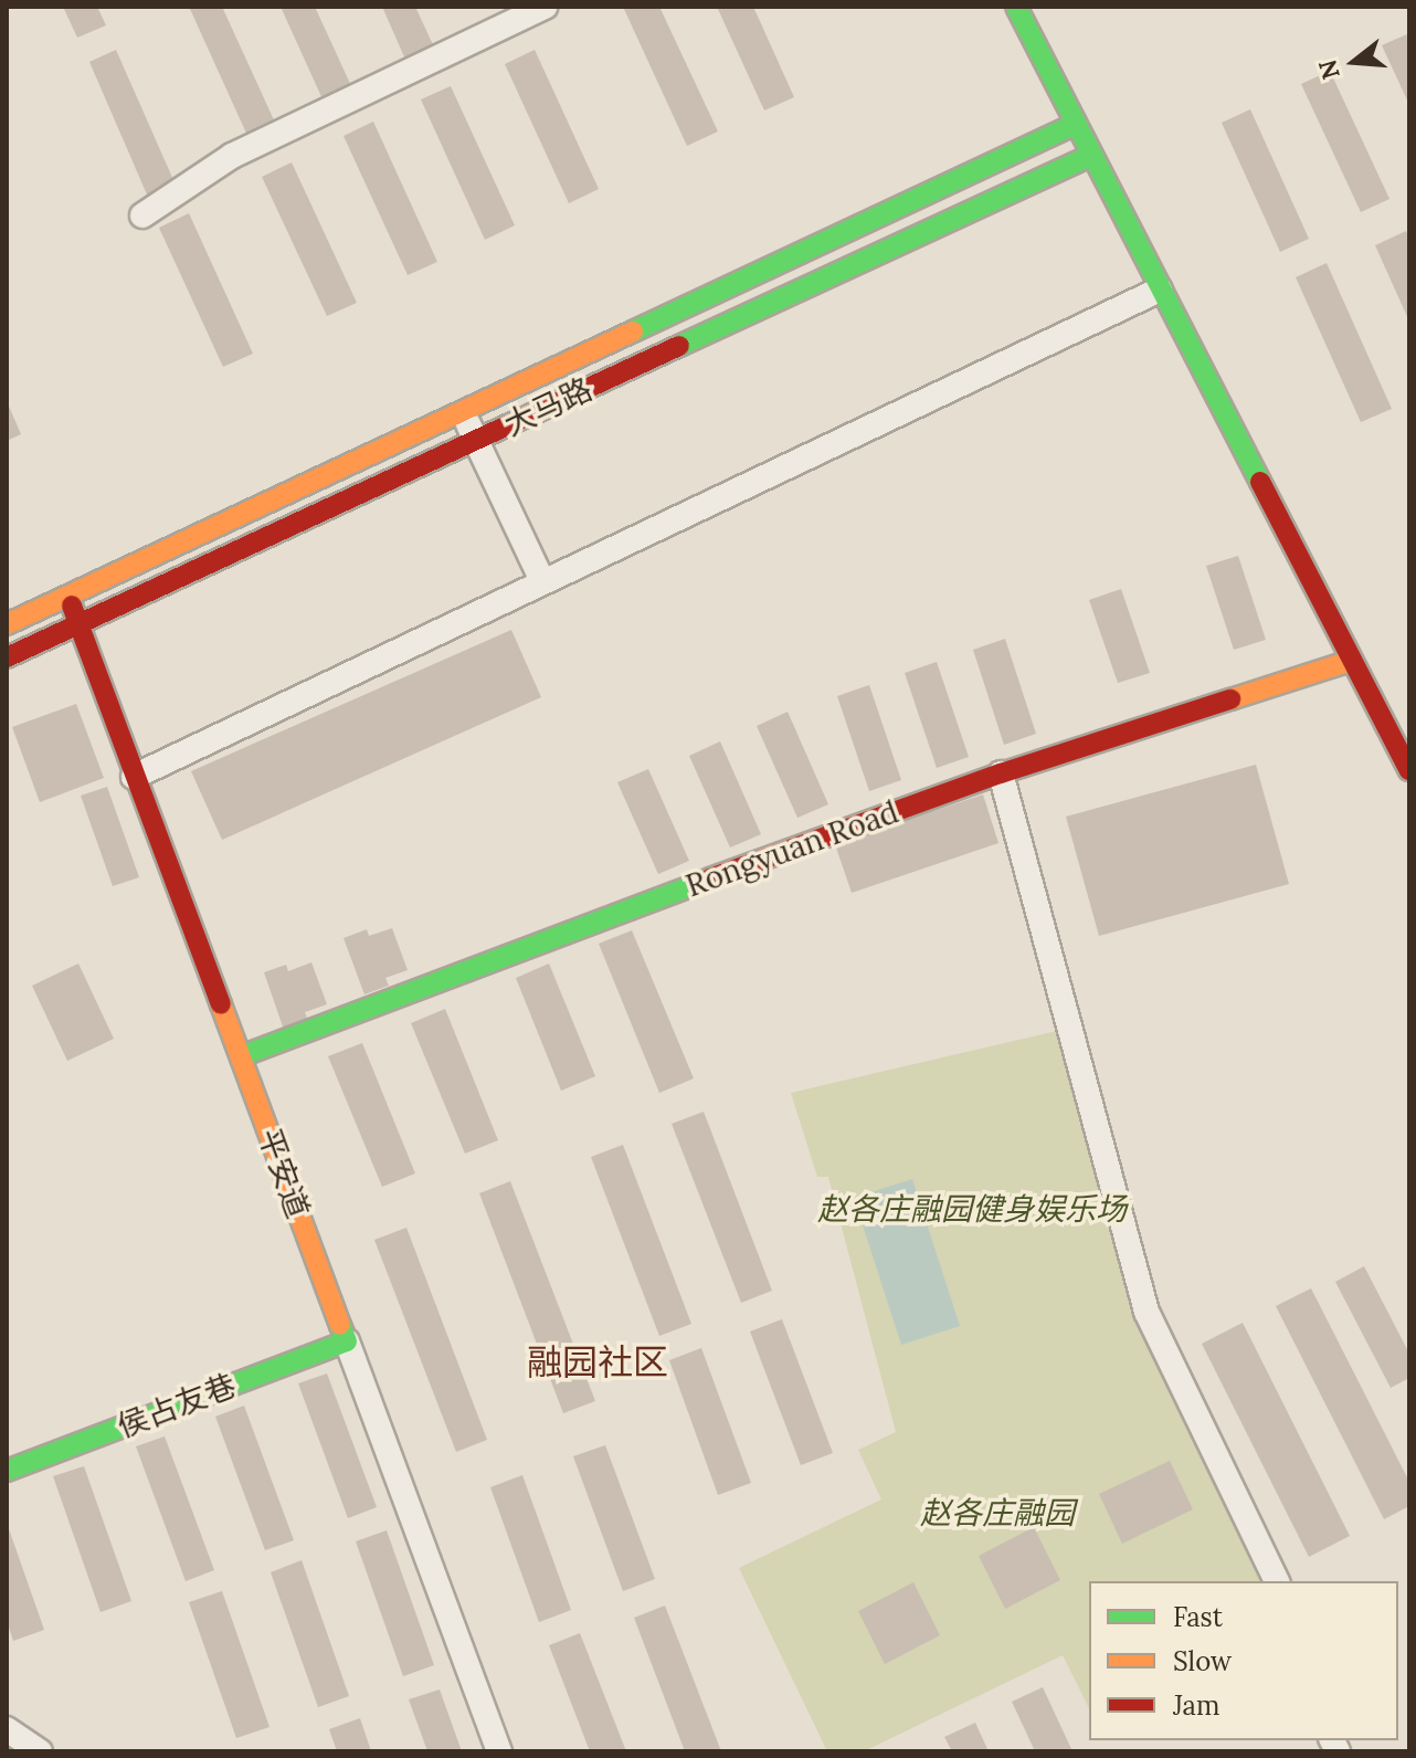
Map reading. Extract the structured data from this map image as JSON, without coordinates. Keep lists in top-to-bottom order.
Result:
{
  "streets": {
    "street": [
      "大马路",
      "Rongyuan Road",
      "平安道",
      "侯占友巷"
    ]
  },
  "crossings": [
    ["大马路", "平安道"],
    ["Rongyuan Road", "平安道"],
    ["平安道", "侯占友巷"]
  ],
  "districts": ["融园社区"],
  "parks": ["赵各庄融园健身娱乐场", "赵各庄融园"],
  "legend": ["Fast", "Slow", "Jam"],
  "north": "left"
}
